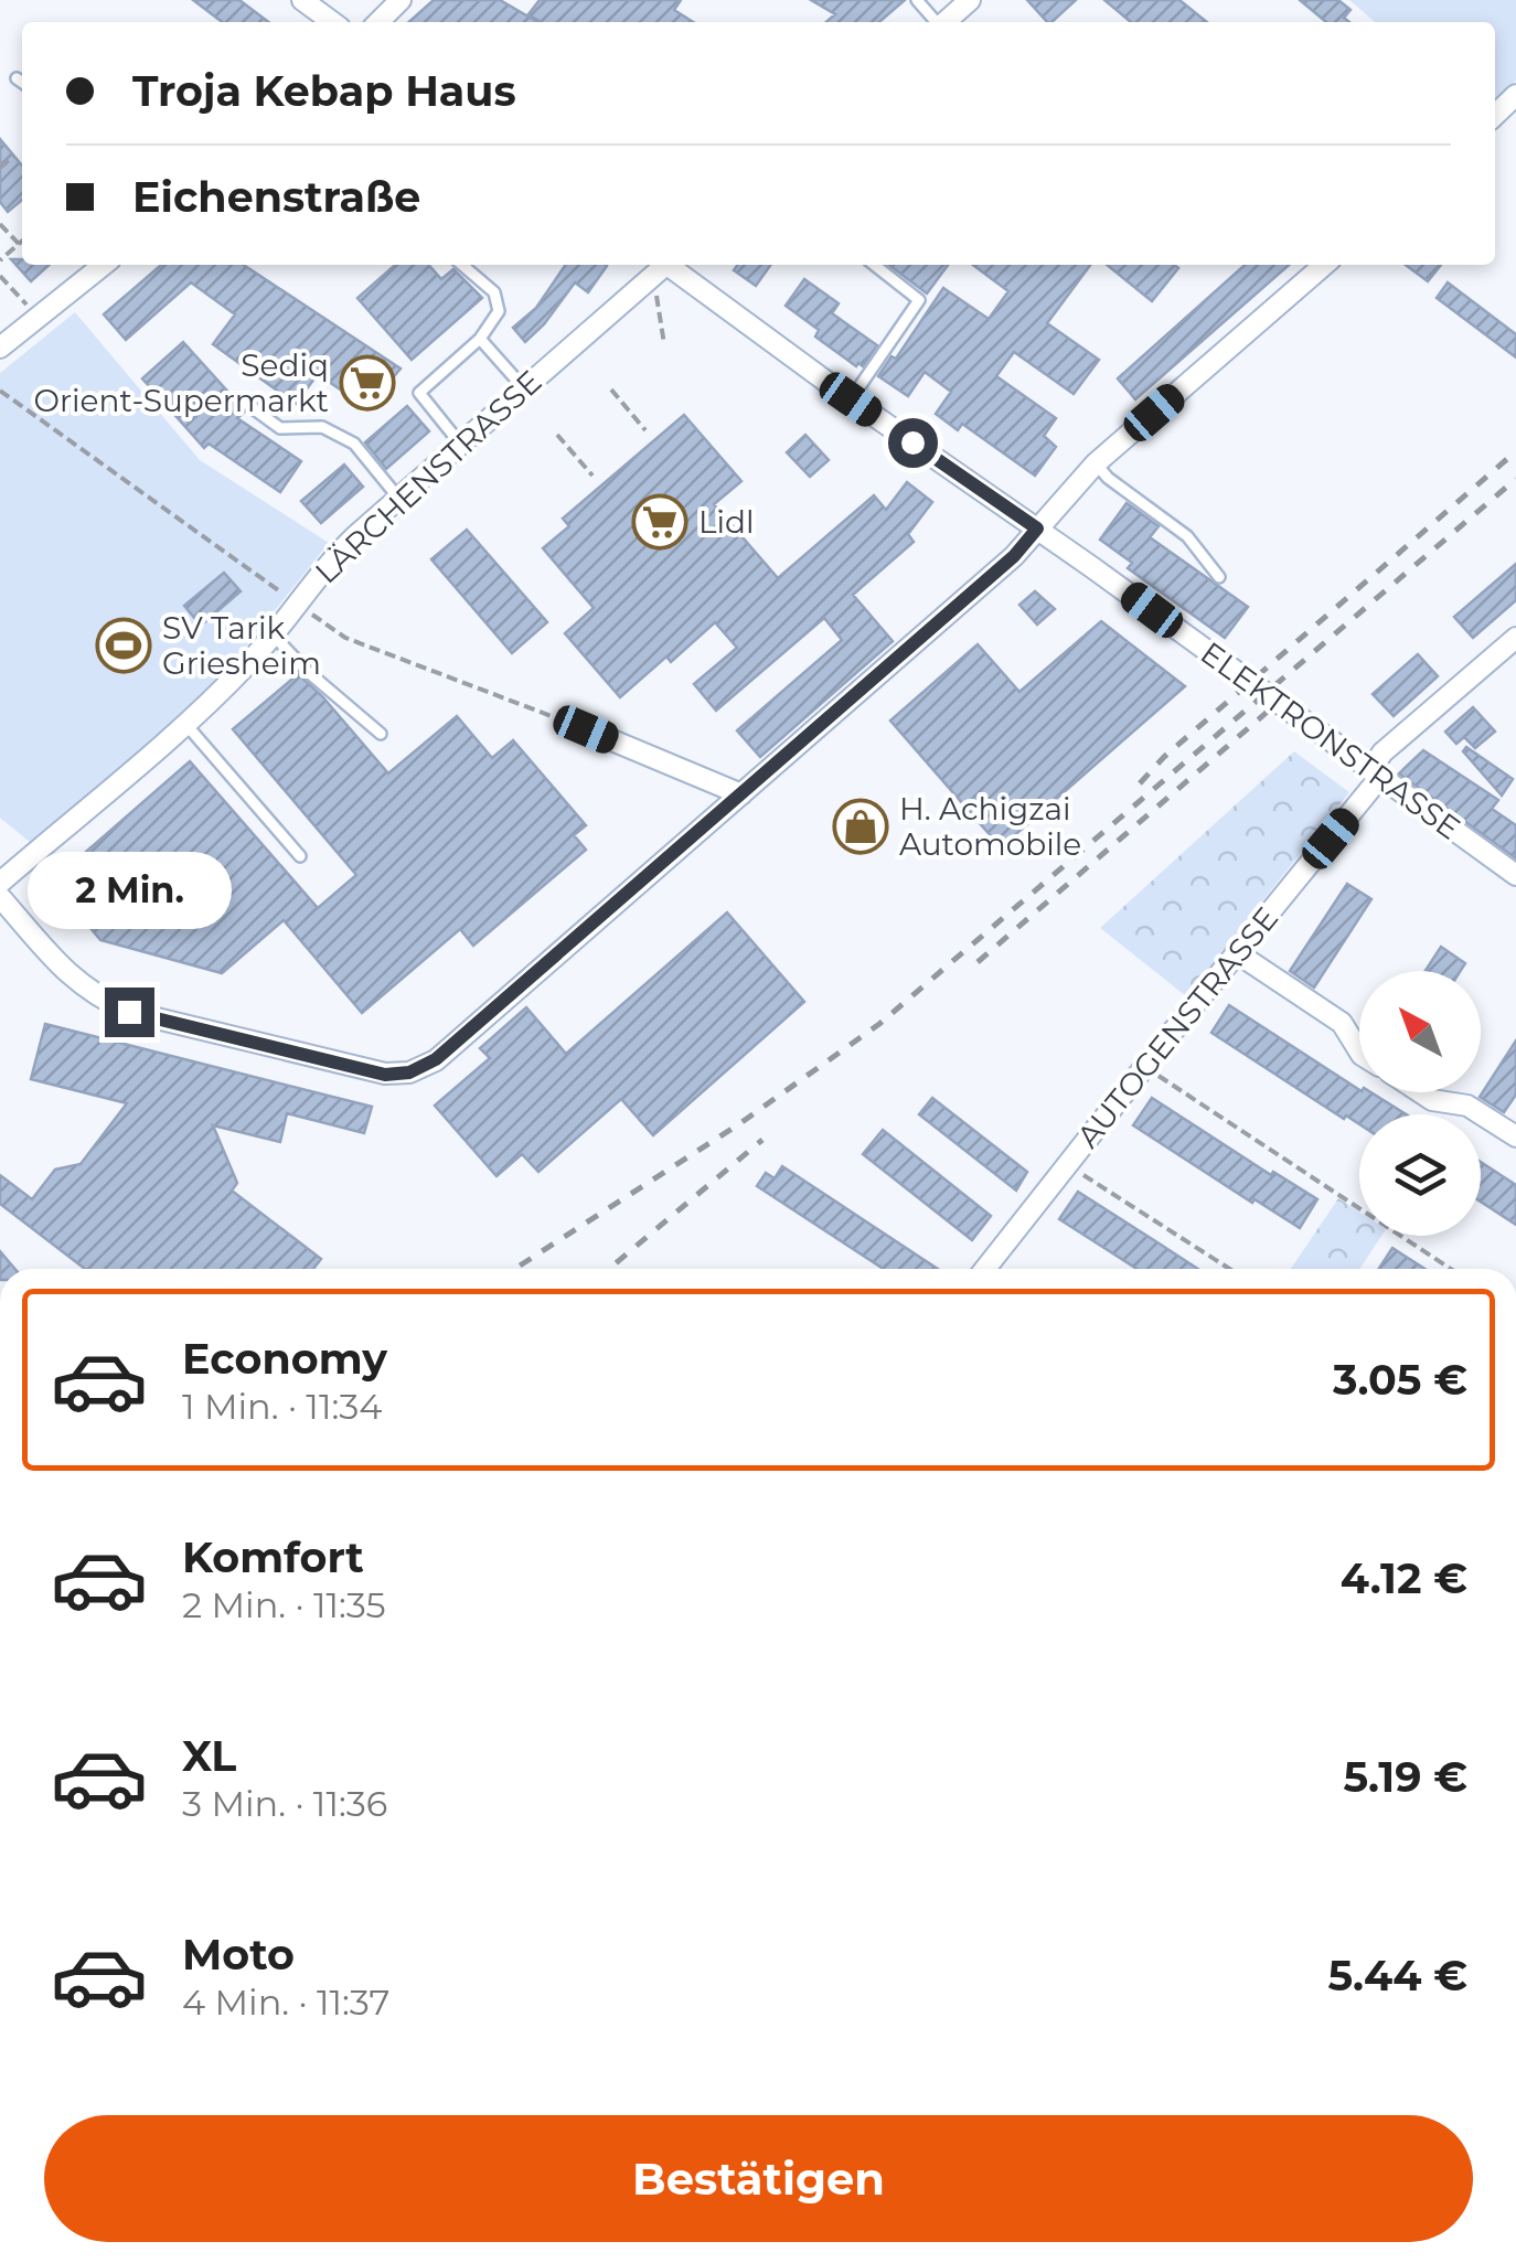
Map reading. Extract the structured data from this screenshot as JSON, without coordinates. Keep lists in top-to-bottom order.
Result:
{
  "streets": {
    "street": ["LÄRCHENSTRASSE", "ELEKTRONSTRASSE", "AUTOGENSTRASSE"]
  },
  "crossings": [
    ["ELEKTRONSTRASSE", "AUTOGENSTRASSE"]
  ],
  "places": {
    "supermarket": ["Sediq Orient-Supermarkt", "Lidl"],
    "sports": ["SV Tarik Griesheim"],
    "shop": ["H. Achigzai Automobile"]
  },
  "north": "top left",
  "page": {
    "banner": ["Troja Kebap Haus", "Eichenstraße"],
    "bubble": "2 Min.",
    "list": [
      {
        "name": "Economy",
        "note": "1 Min. · 11:34",
        "value": "3.05 €"
      },
      {
        "name": "Komfort",
        "note": "2 Min. · 11:35",
        "value": "4.12 €"
      },
      {
        "name": "XL",
        "note": "3 Min. · 11:36",
        "value": "5.19 €"
      },
      {
        "name": "Moto",
        "note": "4 Min. · 11:37",
        "value": "5.44 €"
      }
    ],
    "buttons": "Bestätigen"
  }
}
